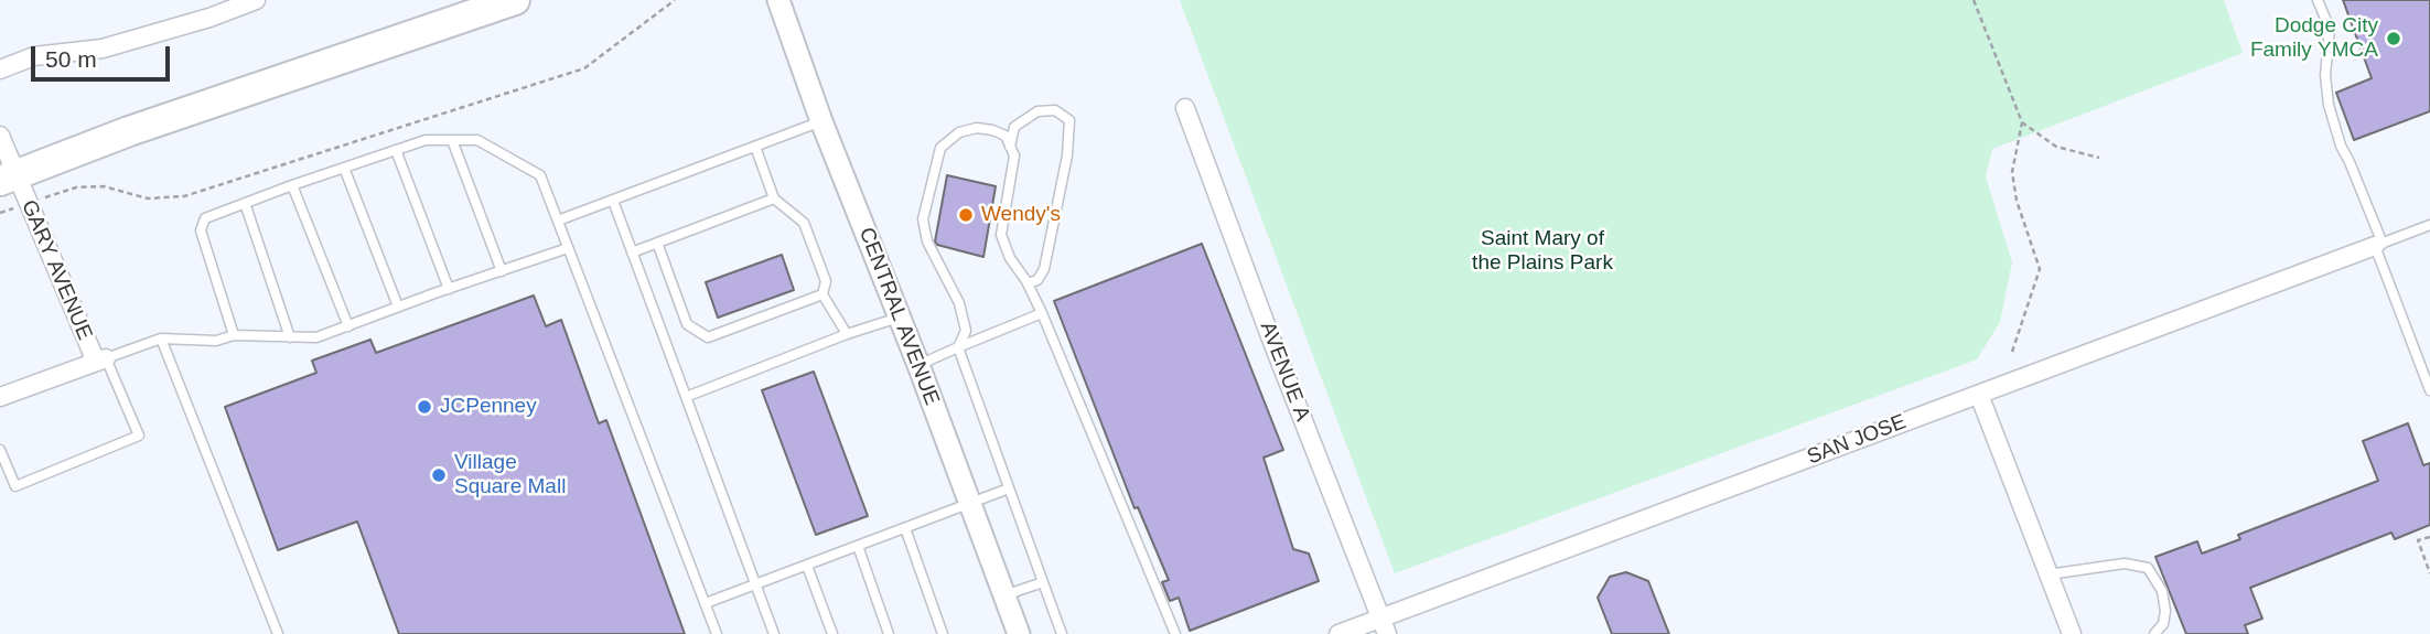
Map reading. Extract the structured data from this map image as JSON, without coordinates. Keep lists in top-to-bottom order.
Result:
{
  "streets": {
    "street": [
      "GARY AVENUE",
      "CENTRAL AVENUE",
      "AVENUE A",
      "SAN JOSE"
    ]
  },
  "crossings": [
    ["AVENUE A", "SAN JOSE"]
  ],
  "parks": ["Saint Mary of the Plains Park"],
  "places": [
    "Dodge City Family YMCA",
    "Wendy's",
    "JCPenney",
    "Village Square Mall"
  ],
  "scale_bar": "50 m"
}
